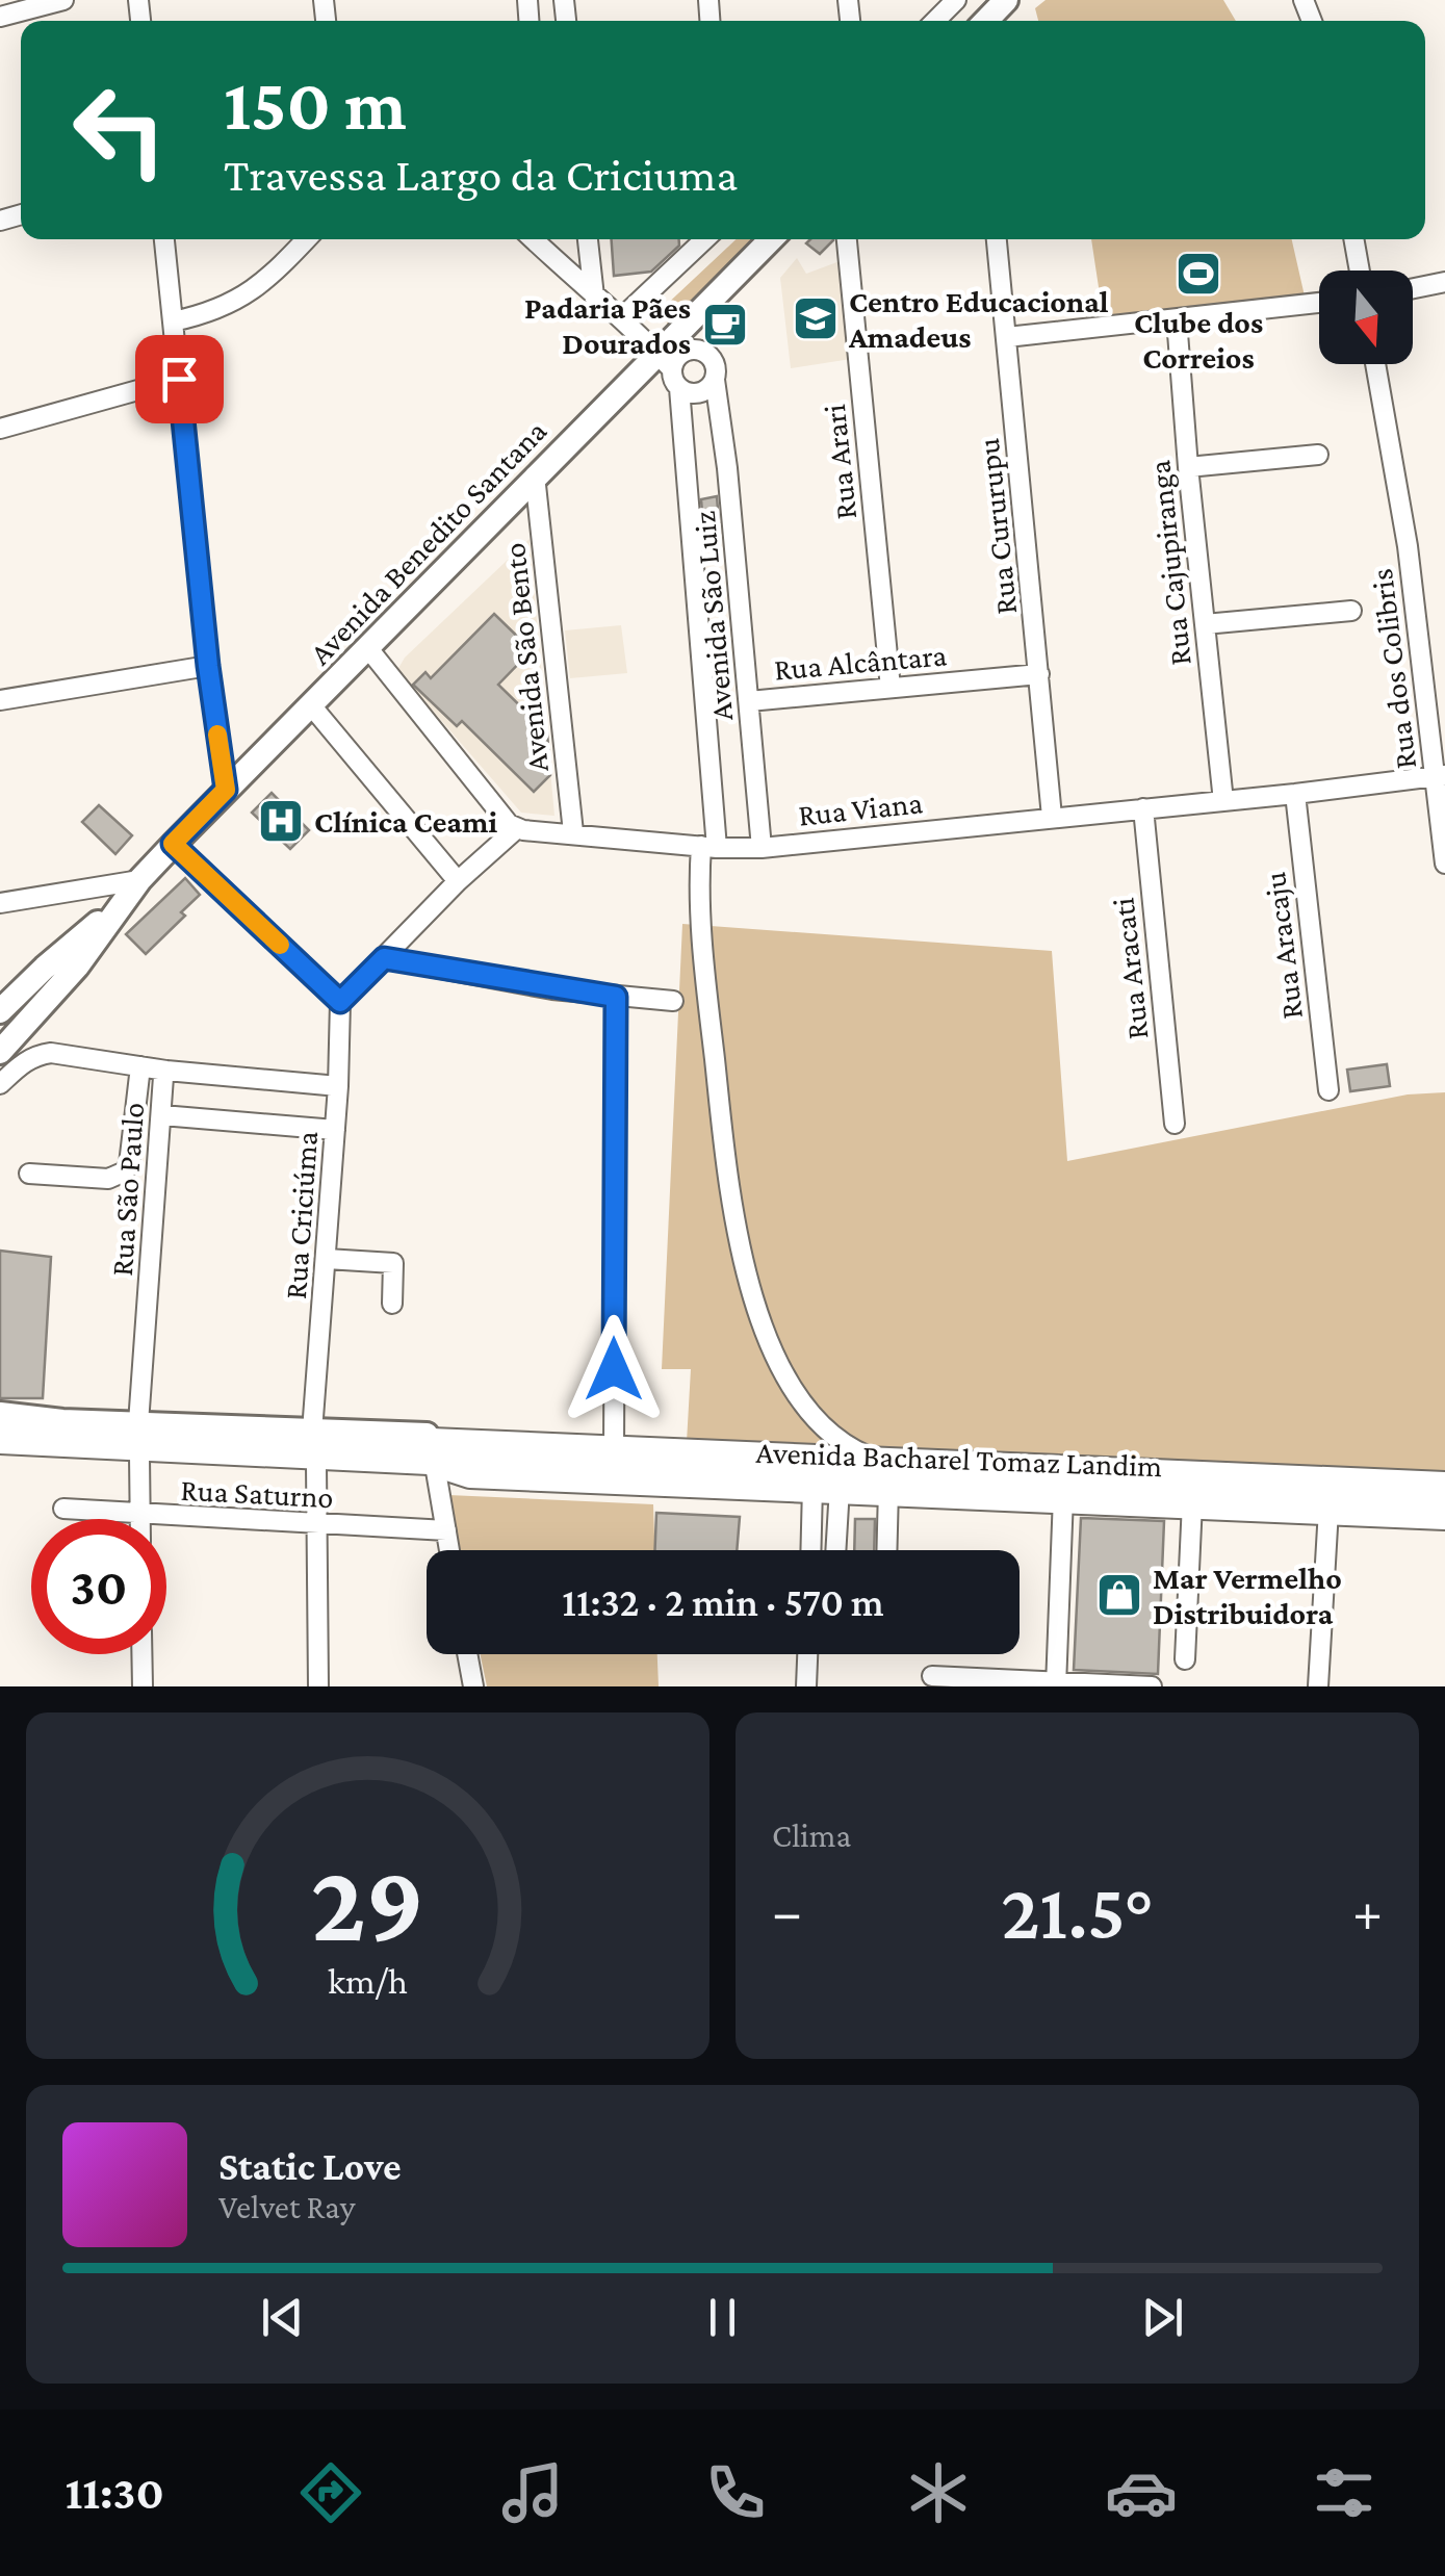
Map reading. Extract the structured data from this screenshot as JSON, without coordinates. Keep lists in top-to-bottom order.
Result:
{
  "streets": {
    "highway": ["Avenida Bacharel Tomaz Landim"],
    "main road": ["Avenida Benedito Santana"],
    "street": [
      "Rua Arari",
      "Rua Cururupu",
      "Rua Cajupiranga",
      "Avenida São Luiz",
      "Avenida São Bento",
      "Rua Alcântara",
      "Rua dos Colibris",
      "Rua Viana",
      "Rua Aracaju",
      "Rua Aracati",
      "Rua São Paulo",
      "Rua Criciúma",
      "Rua Saturno"
    ]
  },
  "crossings": [
    ["Rua Arari", "Rua Alcântara"],
    ["Rua Cururupu", "Rua Alcântara"],
    ["Rua Cururupu", "Rua Viana"],
    ["Avenida Benedito Santana", "Avenida São Luiz"],
    ["Avenida Benedito Santana", "Avenida São Bento"],
    ["Rua Cajupiranga", "Rua Viana"],
    ["Avenida São Luiz", "Rua Alcântara"],
    ["Avenida São Luiz", "Rua Viana"],
    ["Avenida São Luiz", "Avenida Bacharel Tomaz Landim"],
    ["Avenida São Bento", "Rua Viana"],
    ["Rua dos Colibris", "Rua Viana"],
    ["Rua Viana", "Rua Aracaju"],
    ["Rua Viana", "Rua Aracati"],
    ["Rua São Paulo", "Rua Criciúma"],
    ["Rua São Paulo", "Avenida Bacharel Tomaz Landim"],
    ["Rua Criciúma", "Avenida Bacharel Tomaz Landim"],
    ["Rua Criciúma", "Rua Saturno"]
  ],
  "places": {
    "sports": ["Clube dos Correios"],
    "school or university": ["Centro Educacional Amadeus"],
    "cafe": ["Padaria Pães Dourados"],
    "hospital": ["Clínica Ceami"],
    "shop": ["Mar Vermelho Distribuidora"]
  },
  "north": "bottom",
  "page": {
    "turn": ["150 m", "Travessa Largo da Criciuma"],
    "limit": "30",
    "trip": "11:32 · 2 min · 570 m",
    "tile": "Clima",
    "heat": ["−", "21.5°", "+"],
    "song": ["Static Love", "Velvet Ray"],
    "tabs": "11:30",
    "gauge": ["29", "km/h"]
  }
}
